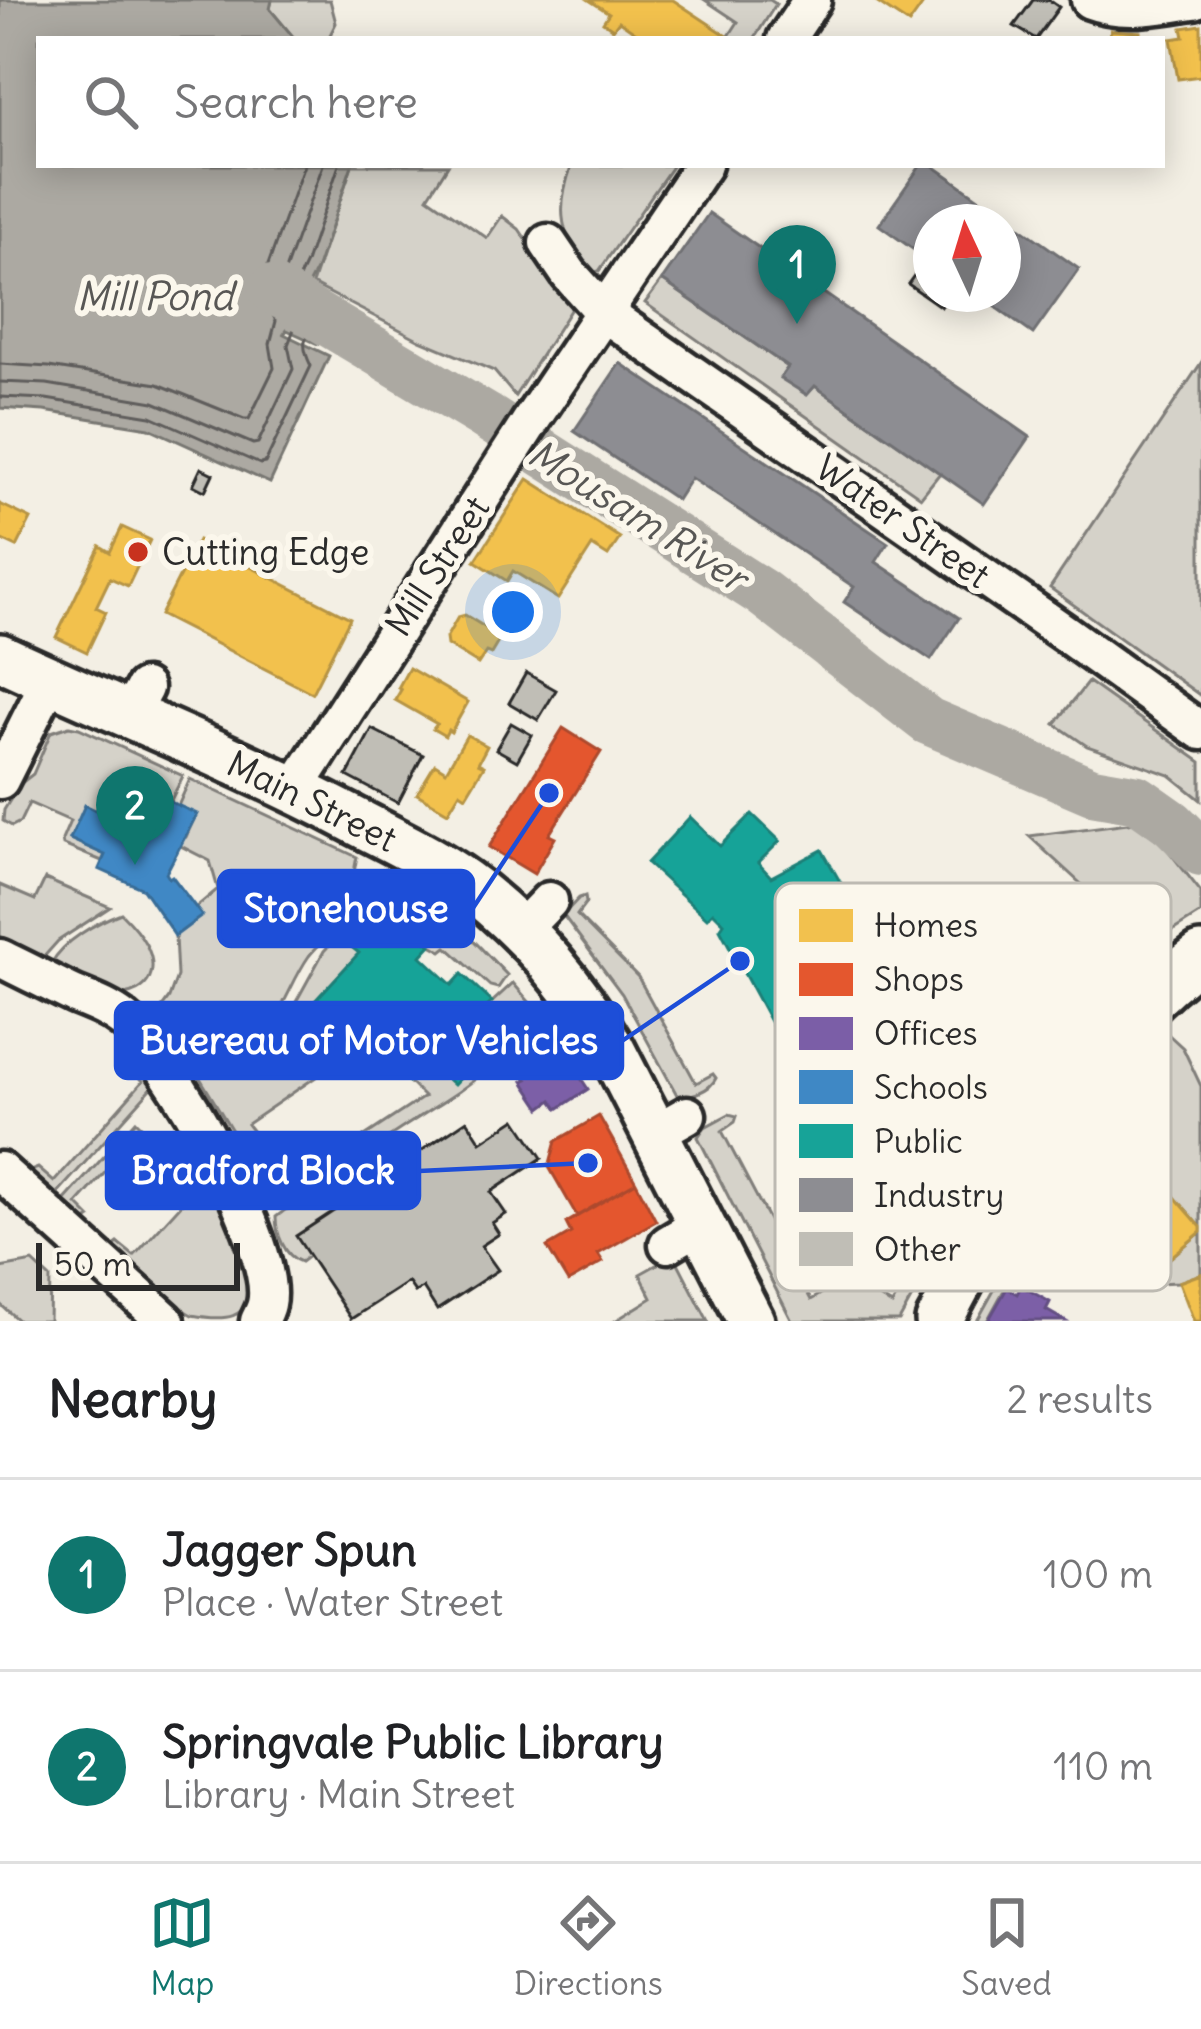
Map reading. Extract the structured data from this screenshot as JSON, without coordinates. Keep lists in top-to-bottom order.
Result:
{
  "streets": {
    "main road": ["Main Street"],
    "street": ["Water Street", "Mill Street"]
  },
  "crossings": [
    ["Water Street", "Mill Street"],
    ["Mill Street", "Main Street"]
  ],
  "water": ["Mill Pond", "Mousam River"],
  "places": [
    "Cutting Edge",
    "Stonehouse",
    "Buereau of Motor Vehicles",
    "Bradford Block"
  ],
  "legend": [
    "Homes",
    "Shops",
    "Offices",
    "Schools",
    "Public",
    "Industry",
    "Other"
  ],
  "scale_bar": "50 m",
  "north": "top",
  "page": {
    "search": "Search here",
    "pins": ["1", "2"],
    "scale": "50 m",
    "heading": ["Nearby", "2 results"],
    "list": [
      {
        "mark": "1",
        "name": "Jagger Spun",
        "note": "Place · Water Street",
        "value": "100 m"
      },
      {
        "mark": "2",
        "name": "Springvale Public Library",
        "note": "Library · Main Street",
        "value": "110 m"
      }
    ],
    "nav": ["Map", "Directions", "Saved"]
  }
}
